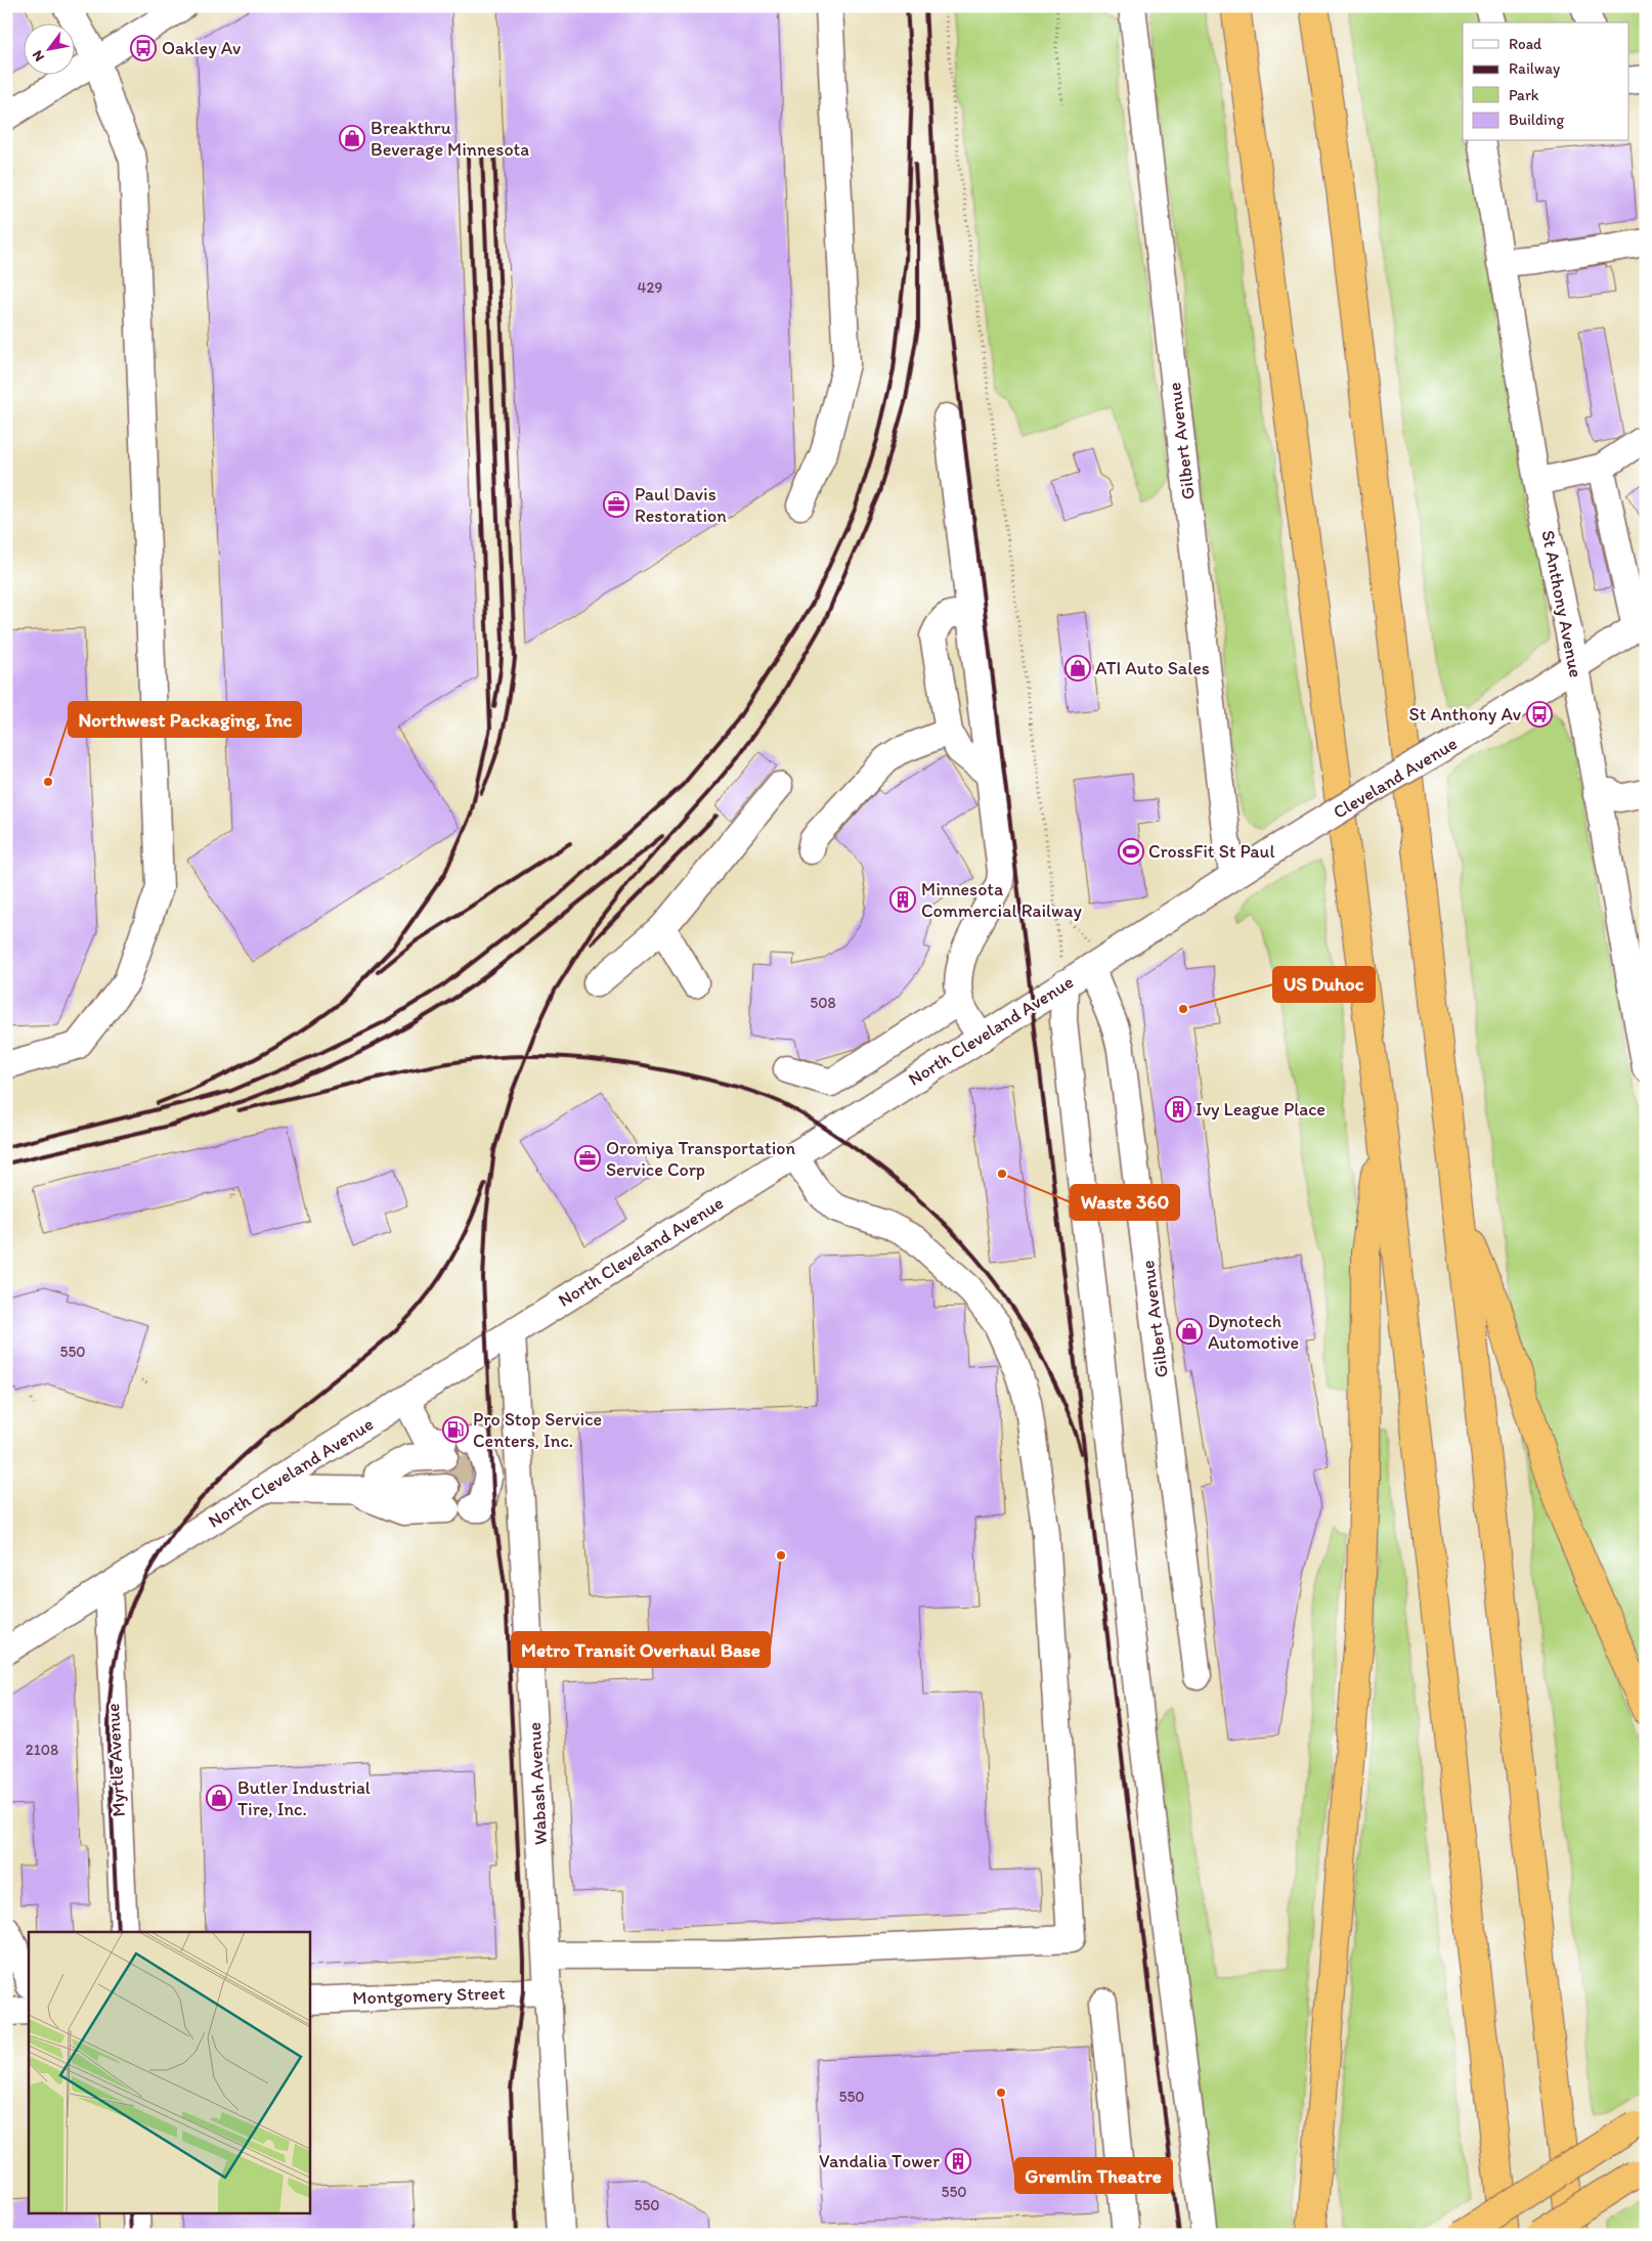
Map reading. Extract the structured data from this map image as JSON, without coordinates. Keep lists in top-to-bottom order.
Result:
{
  "streets": {
    "street": [
      "Gilbert Avenue",
      "St Anthony Avenue",
      "Cleveland Avenue",
      "North Cleveland Avenue",
      "Myrtle Avenue",
      "Wabash Avenue",
      "Montgomery Street"
    ]
  },
  "crossings": [
    ["Gilbert Avenue", "North Cleveland Avenue"],
    ["St Anthony Avenue", "Cleveland Avenue"],
    ["Cleveland Avenue", "North Cleveland Avenue"],
    ["North Cleveland Avenue", "Myrtle Avenue"],
    ["North Cleveland Avenue", "Wabash Avenue"],
    ["Wabash Avenue", "Montgomery Street"]
  ],
  "places": {
    "bus stop": ["Oakley Av", "St Anthony Av"],
    "shop": [
      "Breakthru Beverage Minnesota",
      "ATI Auto Sales",
      "Dynotech Automotive",
      "Butler Industrial Tire, Inc."
    ],
    "office": ["Paul Davis Restoration", "Oromiya Transportation Service Corp"],
    "other": [
      "Northwest Packaging, Inc",
      "US Duhoc",
      "Waste 360",
      "Metro Transit Overhaul Base",
      "Gremlin Theatre"
    ],
    "sports": ["CrossFit St Paul"],
    "building": ["Minnesota Commercial Railway", "Ivy League Place", "Vandalia Tower"],
    "fuel station": ["Pro Stop Service Centers, Inc."]
  },
  "house_numbers": [
    "429",
    "508",
    "550",
    "2108",
    "550",
    "550",
    "550"
  ],
  "legend": [
    "Road",
    "Railway",
    "Park",
    "Building"
  ],
  "north": "bottom left"
}
